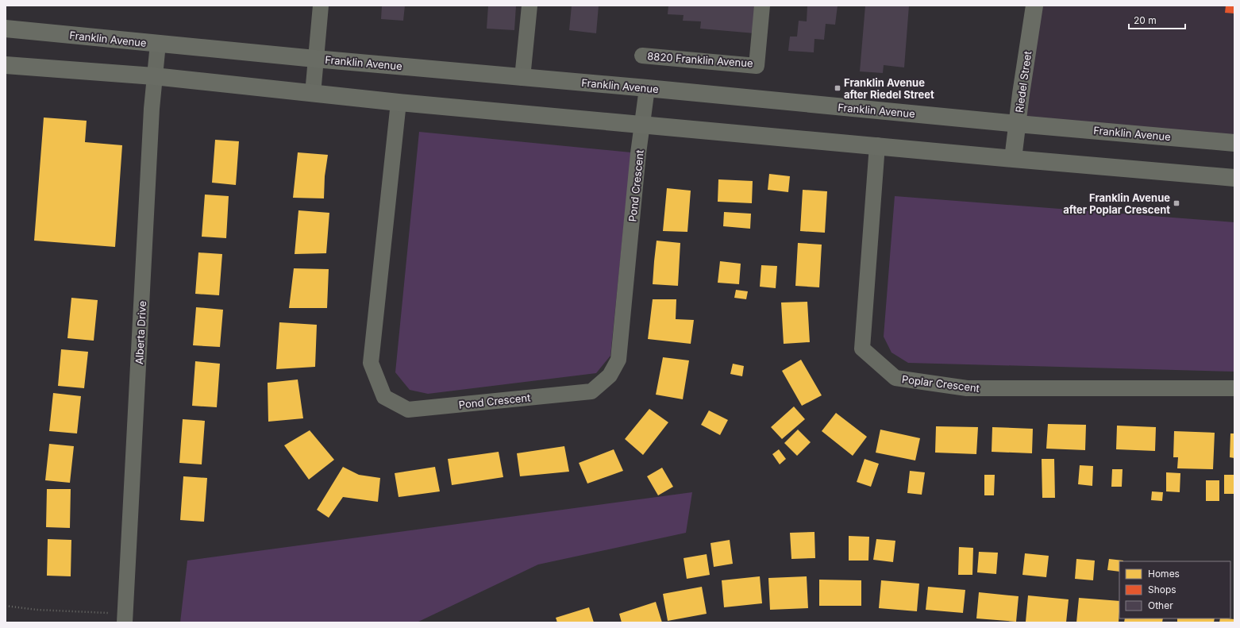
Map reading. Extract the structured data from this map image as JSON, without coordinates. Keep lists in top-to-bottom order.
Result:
{
  "streets": {
    "main road": ["Franklin Avenue", "Riedel Street"],
    "street": [
      "8820 Franklin Avenue",
      "Pond Crescent",
      "Alberta Drive",
      "Poplar Crescent"
    ]
  },
  "crossings": [
    ["Franklin Avenue", "Riedel Street"],
    ["Franklin Avenue", "Pond Crescent"],
    ["Franklin Avenue", "Alberta Drive"]
  ],
  "places": {
    "transit": ["Franklin Avenue after Riedel Street", "Franklin Avenue after Poplar Crescent"]
  },
  "legend": ["Homes", "Shops", "Other"],
  "scale_bar": "20 m"
}
